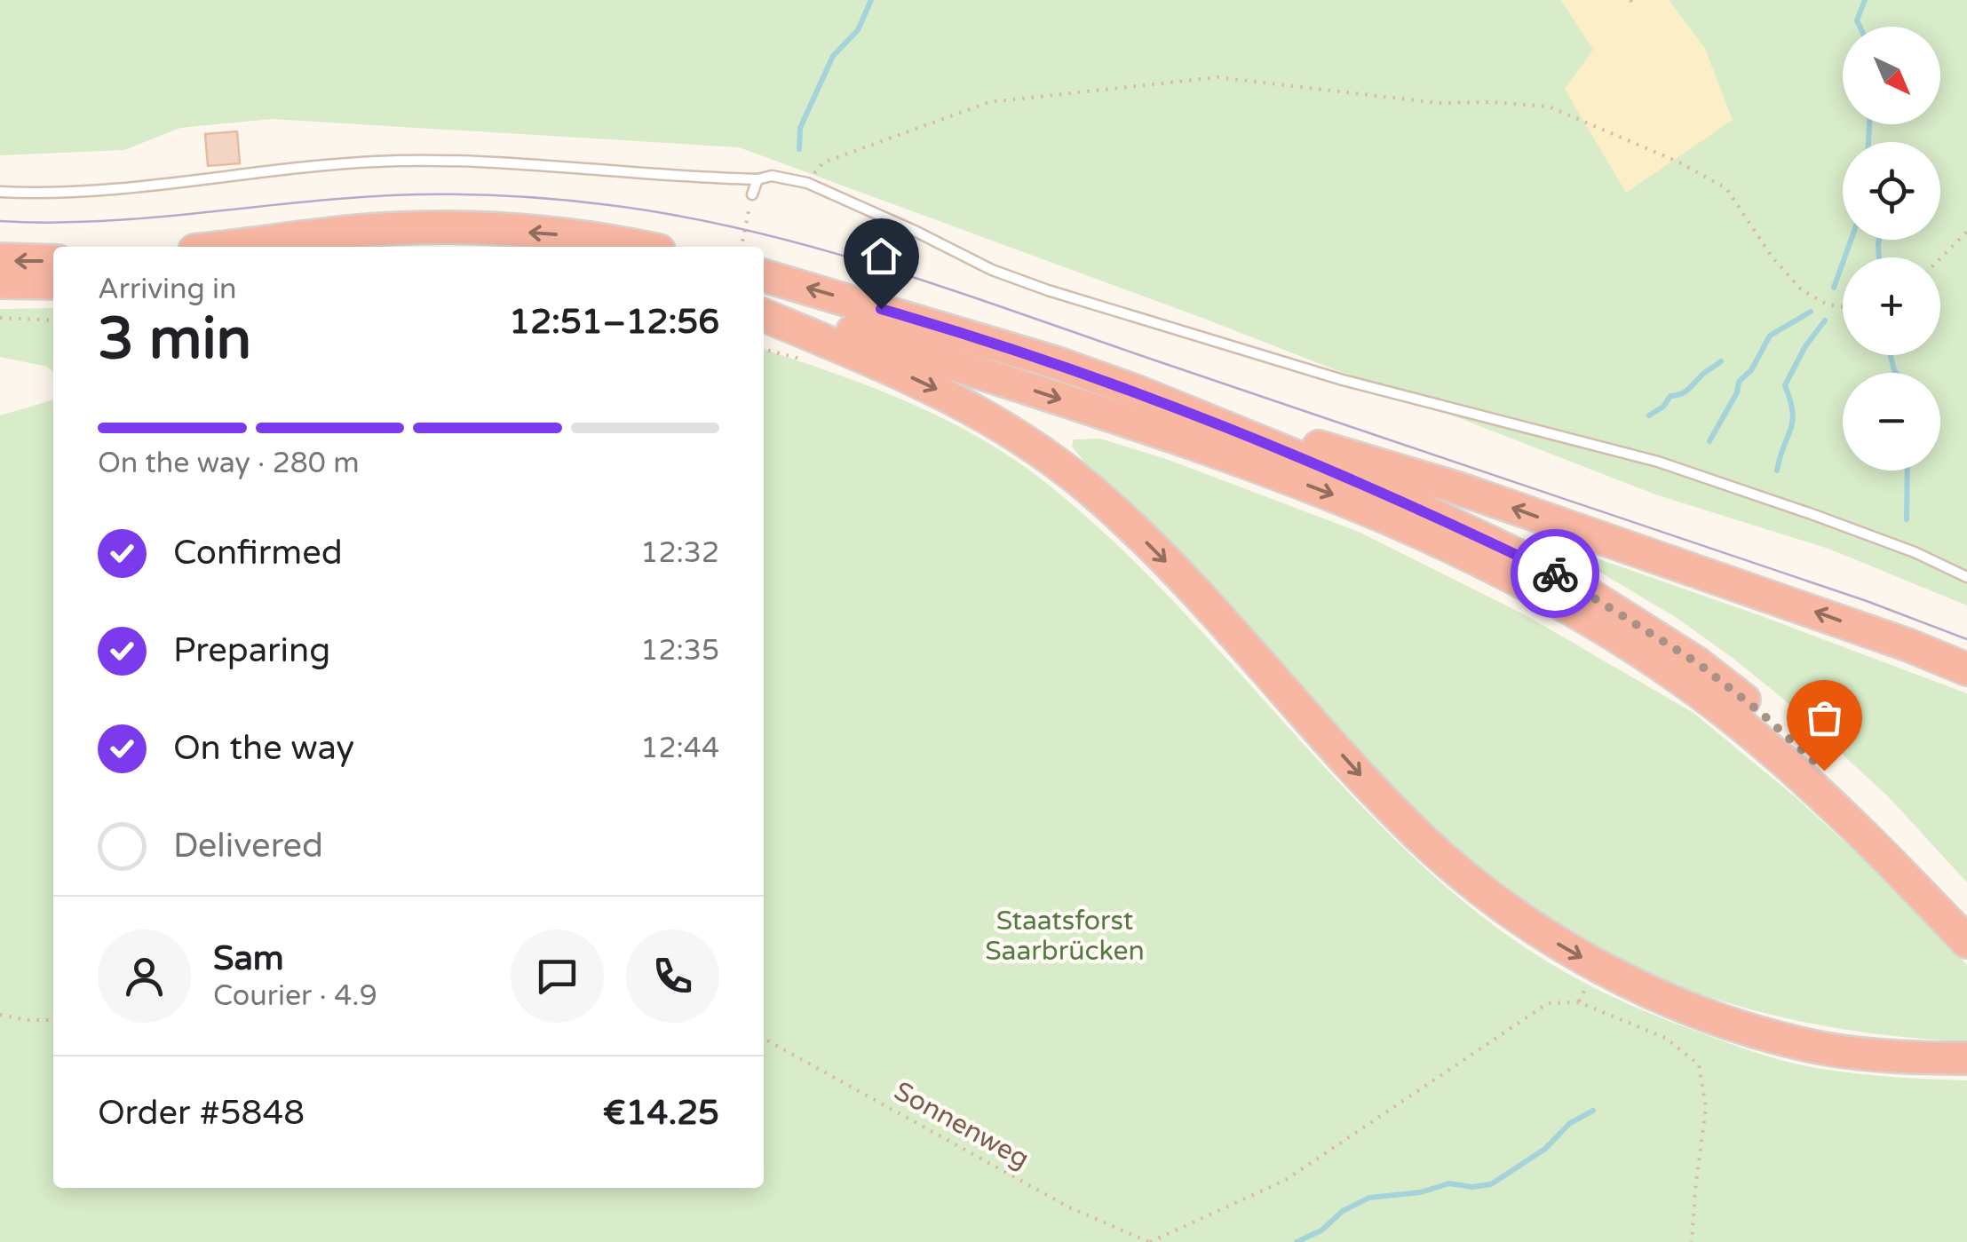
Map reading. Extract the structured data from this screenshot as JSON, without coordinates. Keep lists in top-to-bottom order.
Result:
{
  "streets": {
    "path": ["Sonnenweg"]
  },
  "parks": ["Staatsforst Saarbrücken"],
  "north": "bottom right",
  "page": {
    "map_buttons": ["+", "−"],
    "heading": ["3 min", "Arriving in", "12:51–12:56"],
    "panel": [
      "Sam",
      "Courier · 4.9",
      "Order #5848",
      "€14.25"
    ],
    "bar": "On the way · 280 m",
    "list": [
      ["Confirmed", "12:32"],
      ["Preparing", "12:35"],
      ["On the way", "12:44"],
      "Delivered"
    ]
  }
}
